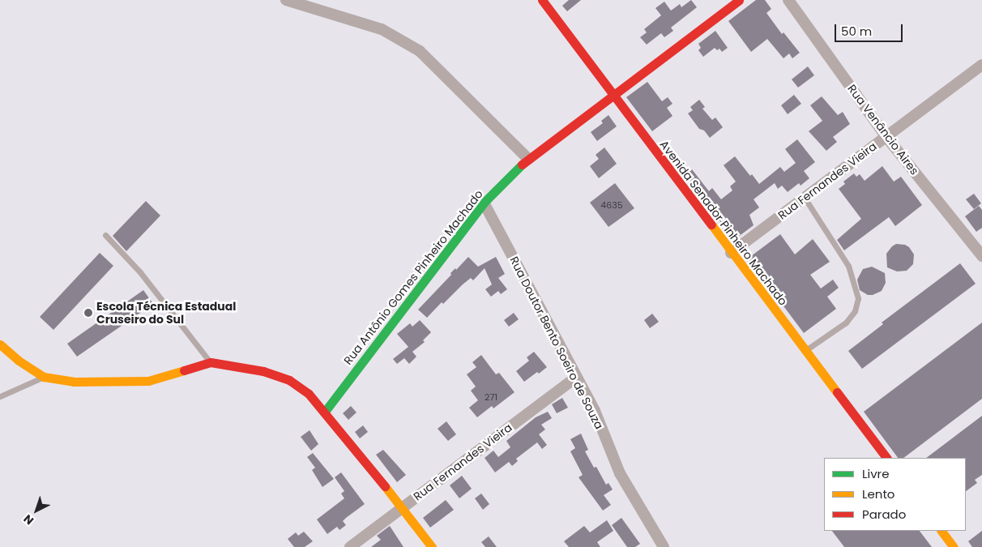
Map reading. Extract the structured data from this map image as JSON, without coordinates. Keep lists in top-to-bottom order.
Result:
{
  "streets": {
    "street": [
      "Rua Venâncio Aires",
      "Rua Fernandes Vieira",
      "Avenida Senador Pinheiro Machado",
      "Rua Antônio Gomes Pinheiro Machado",
      "Rua Doutor Bento Soeiro de Souza"
    ]
  },
  "crossings": [
    ["Rua Venâncio Aires", "Rua Fernandes Vieira"],
    ["Rua Fernandes Vieira", "Avenida Senador Pinheiro Machado"],
    ["Rua Fernandes Vieira", "Rua Doutor Bento Soeiro de Souza"],
    ["Avenida Senador Pinheiro Machado", "Rua Antônio Gomes Pinheiro Machado"],
    ["Rua Antônio Gomes Pinheiro Machado", "Rua Doutor Bento Soeiro de Souza"]
  ],
  "places": ["Escola Técnica Estadual Cruseiro do Sul"],
  "house_numbers": ["4635", "271"],
  "legend": ["Livre", "Lento", "Parado"],
  "scale_bar": "50 m",
  "north": "bottom left"
}
